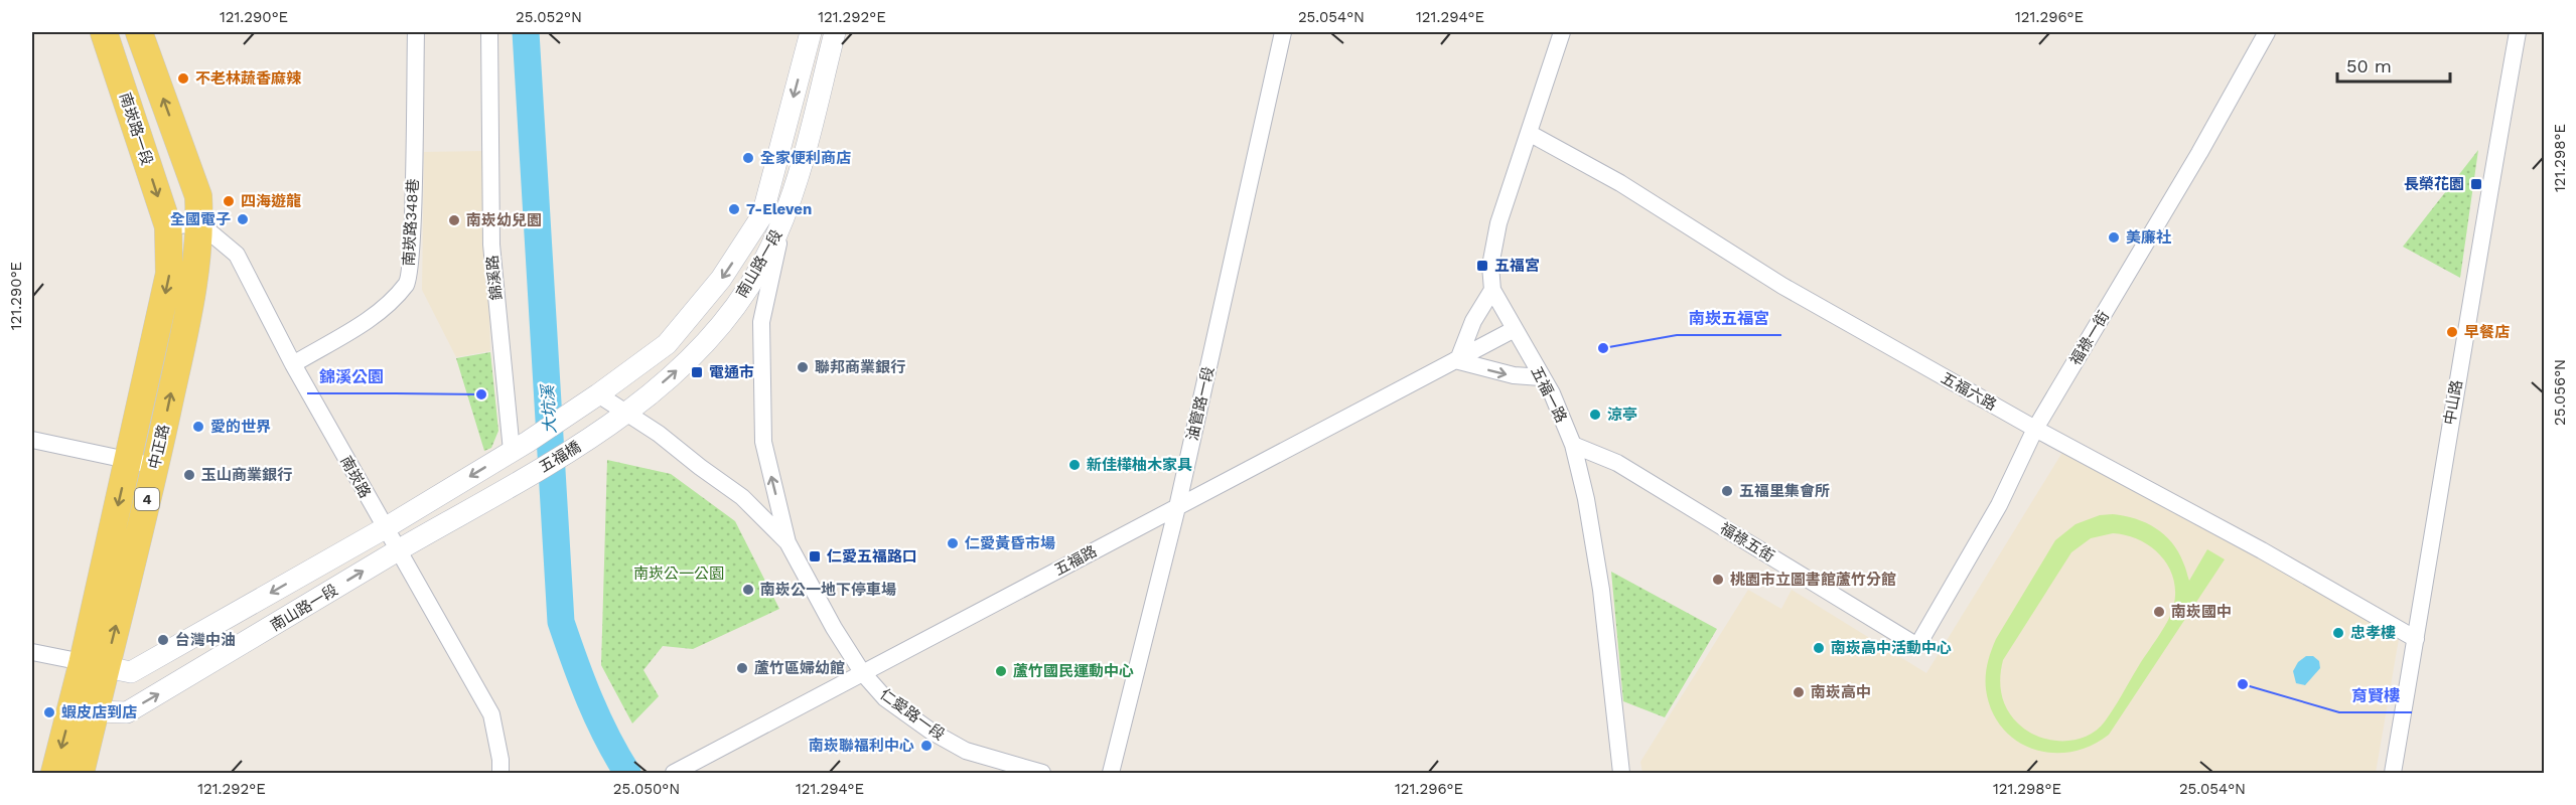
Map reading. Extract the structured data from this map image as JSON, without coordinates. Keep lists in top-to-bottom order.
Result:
{
  "streets": {
    "main road": ["南崁路一段", "中正路", "4"],
    "street": [
      "南崁路348巷",
      "南山路一段",
      "錦溪路",
      "福祿一街",
      "五福六路",
      "五福一路",
      "中山路",
      "油管路一段",
      "五福橋",
      "南崁路",
      "福祿五街",
      "五福路",
      "仁愛路一段"
    ]
  },
  "crossings": [
    ["南崁路一段", "中正路"],
    ["南崁路348巷", "南崁路"],
    ["南山路一段", "錦溪路"],
    ["南山路一段", "中正路"],
    ["南山路一段", "五福橋"],
    ["南山路一段", "南崁路"],
    ["南山路一段", "仁愛路一段"],
    ["錦溪路", "五福橋"],
    ["福祿一街", "五福六路"],
    ["福祿一街", "福祿五街"],
    ["五福六路", "五福一路"],
    ["五福六路", "中山路"],
    ["五福一路", "福祿五街"],
    ["五福一路", "五福路"],
    ["油管路一段", "五福路"],
    ["中正路", "南崁路"],
    ["中正路", "4"],
    ["南崁路", "4"],
    ["五福路", "仁愛路一段"]
  ],
  "water": ["大坑溪"],
  "parks": ["南崁公一公園"],
  "places": {
    "other": [
      "不老林蔬香麻辣",
      "全家便利商店",
      "四海遊龍",
      "7-Eleven",
      "全國電子",
      "南崁幼兒園",
      "美廉社",
      "早餐店",
      "南崁五福宮",
      "聯邦商業銀行",
      "錦溪公園",
      "涼亭",
      "愛的世界",
      "新佳樺柚木家具",
      "玉山商業銀行",
      "五福里集會所",
      "仁愛黃昏市場",
      "桃園市立圖書館蘆竹分館",
      "南崁公一地下停車場",
      "南崁國中",
      "忠孝樓",
      "台灣中油",
      "南崁高中活動中心",
      "蘆竹區婦幼館",
      "蘆竹國民運動中心",
      "育賢樓",
      "南崁高中",
      "蝦皮店到店",
      "南崁聯福利中心"
    ],
    "transit": [
      "長榮花園",
      "五福宮",
      "電通市",
      "仁愛五福路口"
    ]
  },
  "scale_bar": "50 m",
  "coordinates": [
    "121.290°E",
    "25.052°N",
    "121.292°E",
    "25.054°N",
    "121.294°E",
    "121.296°E",
    "121.298°E",
    "25.056°N",
    "25.050°N"
  ]
}
